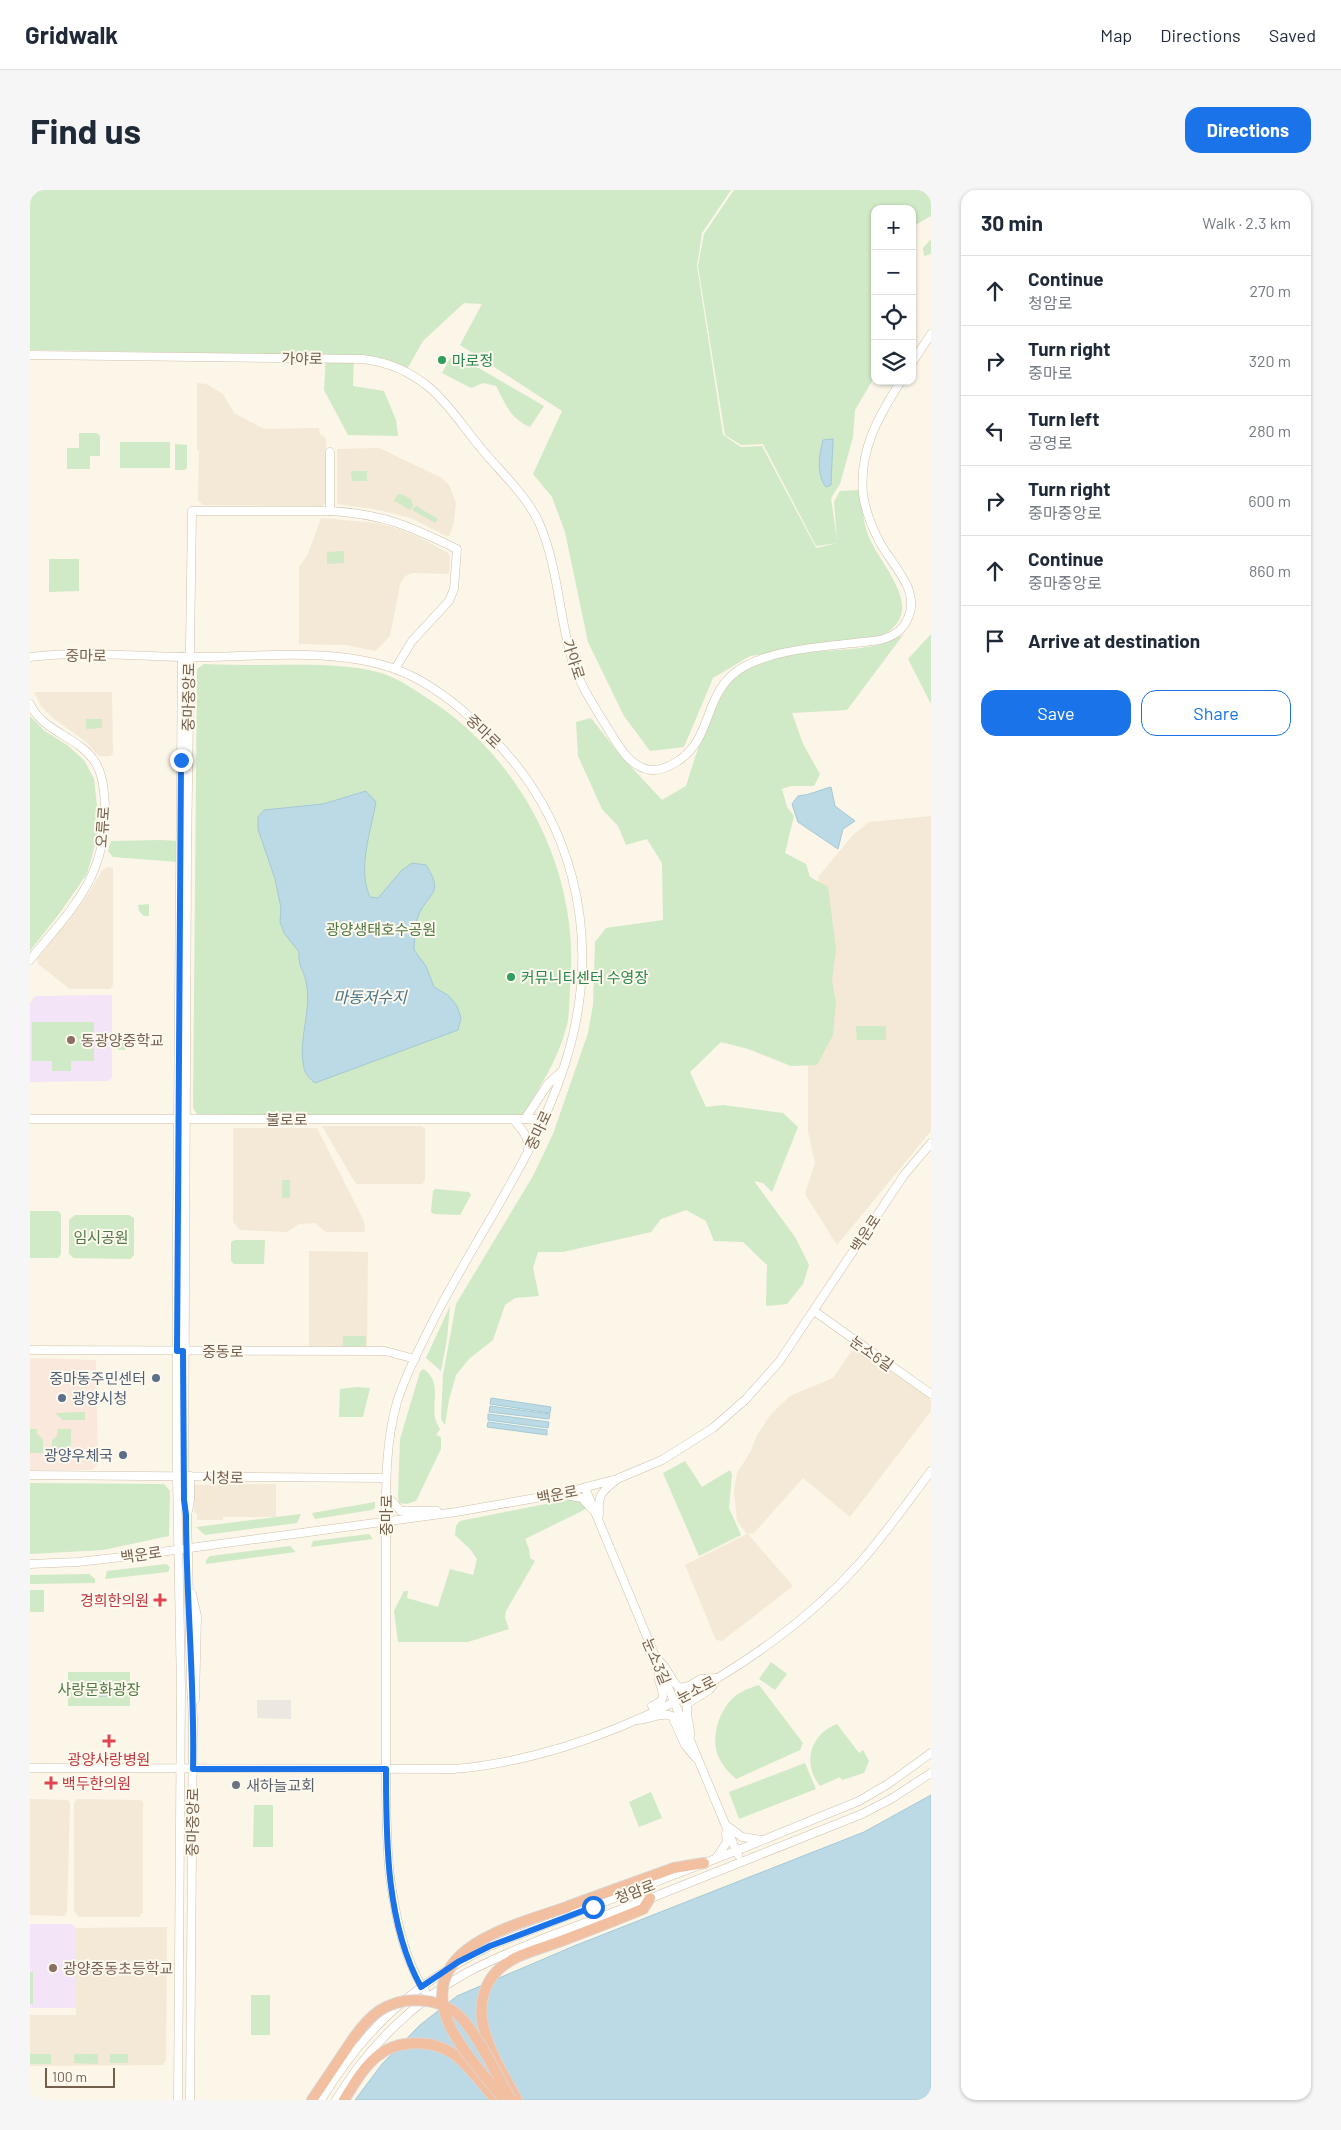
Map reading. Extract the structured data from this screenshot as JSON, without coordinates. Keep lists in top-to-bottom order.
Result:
{
  "streets": {
    "street": [
      "가야로",
      "중마로",
      "중마중앙로",
      "오류로",
      "불로로",
      "백운로",
      "중동로",
      "눈소6길",
      "시청로",
      "눈소3길",
      "눈소로",
      "청암로"
    ]
  },
  "crossings": [
    ["중마로", "중마중앙로"],
    ["중마로", "불로로"],
    ["중마로", "백운로"],
    ["중마로", "중동로"],
    ["중마로", "시청로"],
    ["중마로", "눈소로"],
    ["중마로", "청암로"],
    ["중마중앙로", "불로로"],
    ["중마중앙로", "백운로"],
    ["중마중앙로", "중동로"],
    ["중마중앙로", "시청로"],
    ["중마중앙로", "눈소로"],
    ["백운로", "눈소6길"],
    ["백운로", "눈소3길"],
    ["눈소3길", "눈소로"],
    ["눈소3길", "청암로"]
  ],
  "water": ["마동저수지"],
  "parks": ["광양생태호수공원", "임시공원", "사랑문화광장"],
  "places": {
    "other": [
      "마로정",
      "커뮤니티센터 수영장",
      "동광양중학교",
      "중마동주민센터",
      "광양시청",
      "광양우체국",
      "새하늘교회",
      "광양중동초등학교"
    ],
    "health": ["경희한의원", "광양사랑병원", "백두한의원"]
  },
  "scale_bar": "100 m",
  "page": {
    "header": "Gridwalk",
    "nav": ["Map", "Directions", "Saved"],
    "buttons": [
      "Directions",
      ["Save", "Share"]
    ],
    "title": "Find us",
    "heading": ["30 min", "Walk · 2.3 km"],
    "map_buttons": ["+", "−"],
    "list": [
      ["Continue", "청암로", "270 m"],
      ["Turn right", "중마로", "320 m"],
      ["Turn left", "공영로", "280 m"],
      ["Turn right", "중마중앙로", "600 m"],
      ["Continue", "중마중앙로", "860 m"],
      "Arrive at destination"
    ],
    "scale": "100 m"
  }
}
